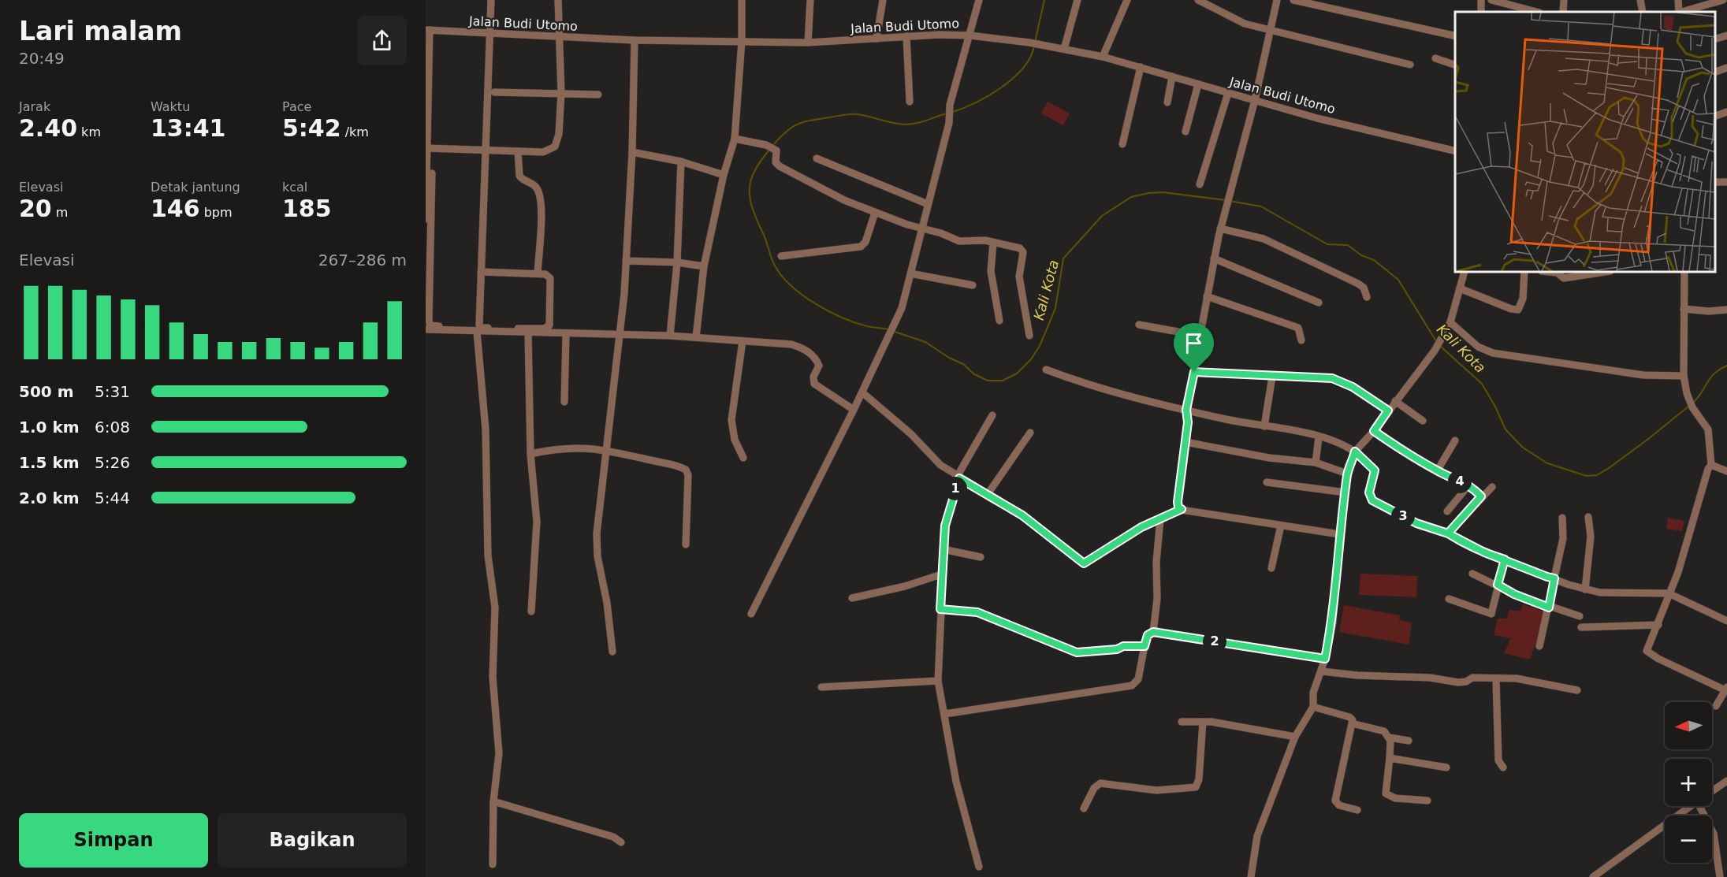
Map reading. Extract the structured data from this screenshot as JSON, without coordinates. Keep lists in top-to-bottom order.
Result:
{
  "streets": {
    "street": ["Jalan Budi Utomo"]
  },
  "water": ["Kali Kota"],
  "north": "left",
  "page": {
    "heading": ["Lari malam", "20:49"],
    "stats": [
      ["Jarak", "2.40 km"],
      ["Waktu", "13:41"],
      ["Pace", "5:42 /km"],
      ["Elevasi", "20 m"],
      ["Detak jantung", "146 bpm"],
      ["kcal", "185"]
    ],
    "chart": ["Elevasi", "267–286 m"],
    "list": [
      {
        "name": "500 m",
        "note": "5:31"
      },
      {
        "name": "1.0 km",
        "note": "6:08"
      },
      {
        "name": "1.5 km",
        "note": "5:26"
      },
      {
        "name": "2.0 km",
        "note": "5:44"
      }
    ],
    "pins": [
      "4",
      "1",
      "3",
      "2"
    ],
    "map_buttons": ["+", "−"],
    "buttons": ["Simpan", "Bagikan"]
  }
}
